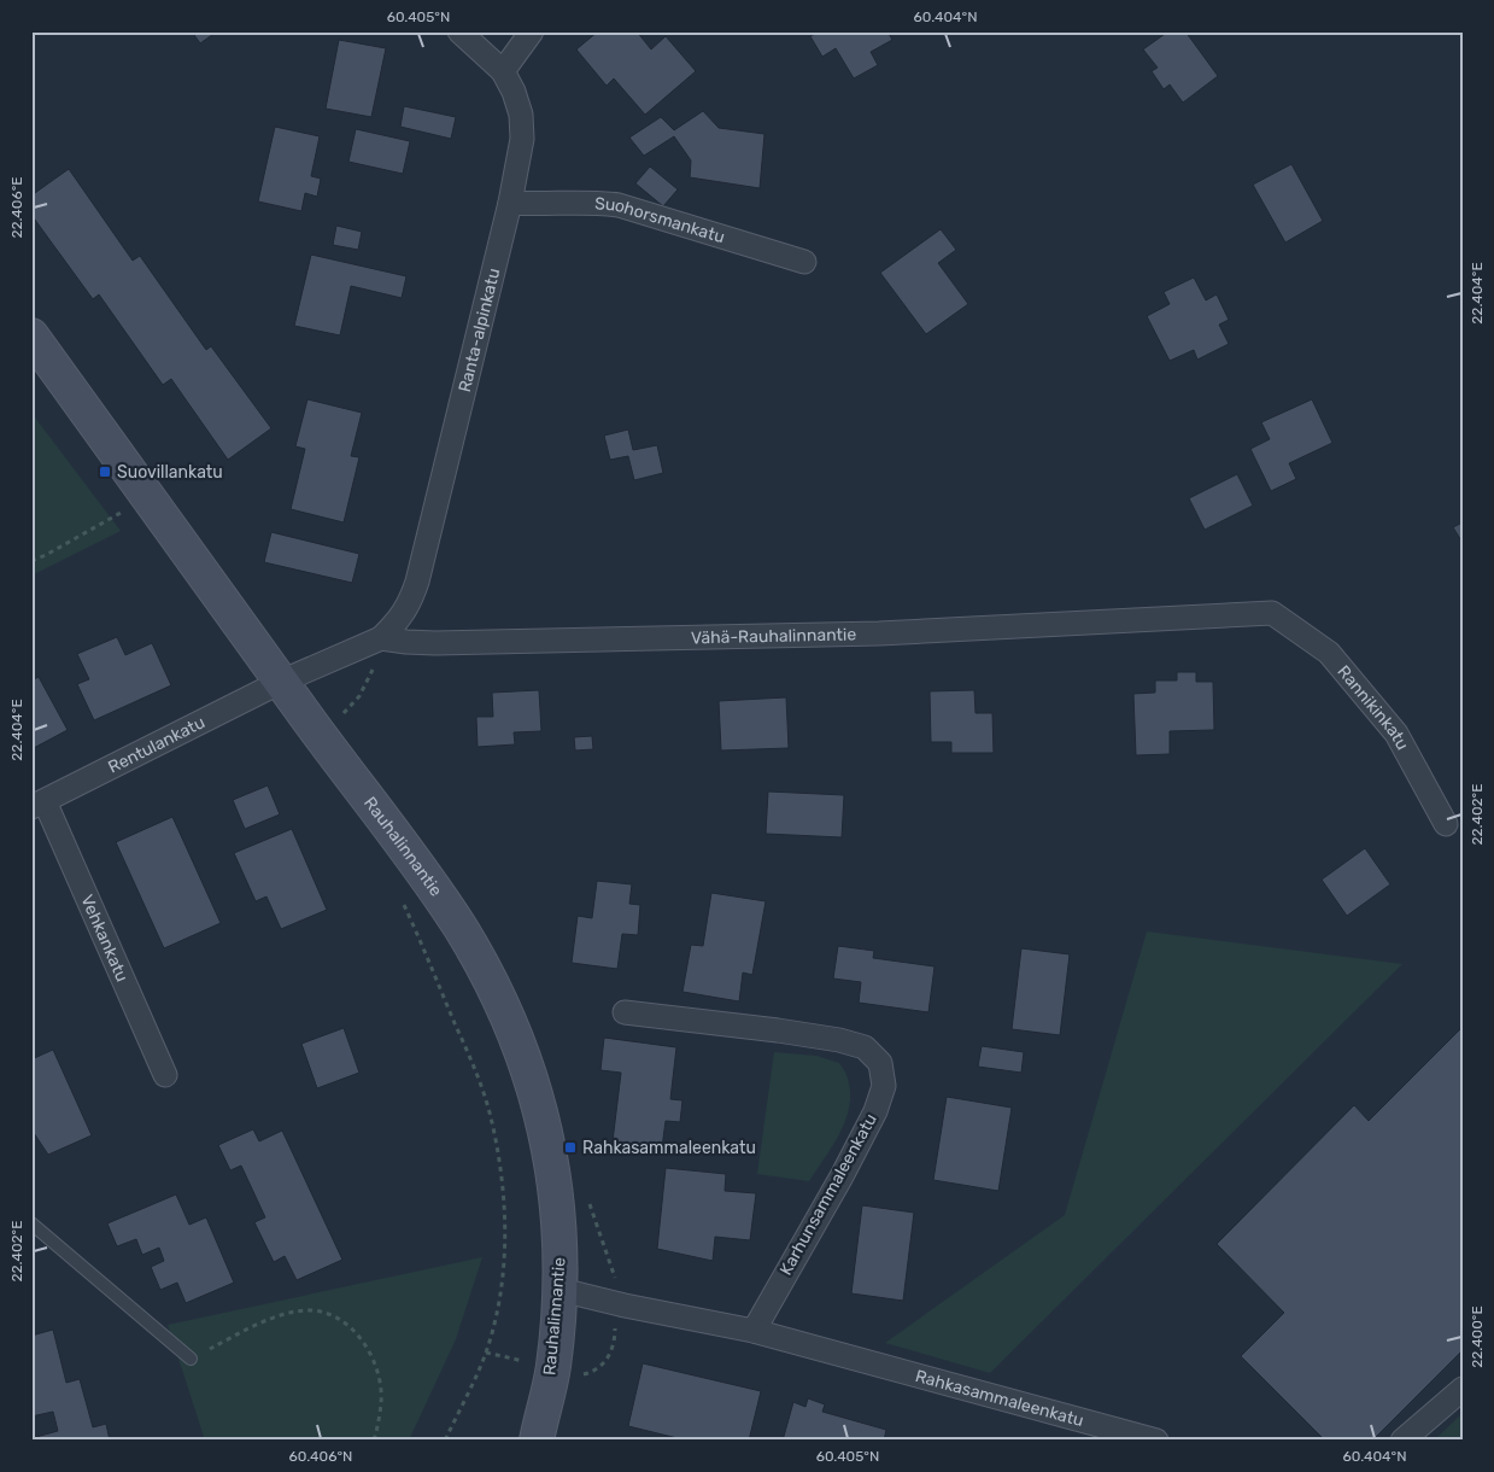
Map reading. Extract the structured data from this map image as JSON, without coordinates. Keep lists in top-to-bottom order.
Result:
{
  "streets": {
    "street": [
      "Suohorsmankatu",
      "Ranta-alpinkatu",
      "Vähä-Rauhalinnantie",
      "Rannikinkatu",
      "Rentulankatu",
      "Rauhalinnantie",
      "Vehkankatu",
      "Karhunsammaleenkatu",
      "Rahkasammaleenkatu"
    ]
  },
  "crossings": [
    ["Suohorsmankatu", "Ranta-alpinkatu"],
    ["Ranta-alpinkatu", "Vähä-Rauhalinnantie"],
    ["Vähä-Rauhalinnantie", "Rannikinkatu"],
    ["Rentulankatu", "Rauhalinnantie"],
    ["Rentulankatu", "Vehkankatu"],
    ["Rauhalinnantie", "Rahkasammaleenkatu"],
    ["Karhunsammaleenkatu", "Rahkasammaleenkatu"]
  ],
  "places": {
    "transit": ["Suovillankatu", "Rahkasammaleenkatu"]
  },
  "coordinates": [
    "60.405°N",
    "60.404°N",
    "22.406°E",
    "22.404°E",
    "22.402°E",
    "22.400°E",
    "60.406°N"
  ]
}
